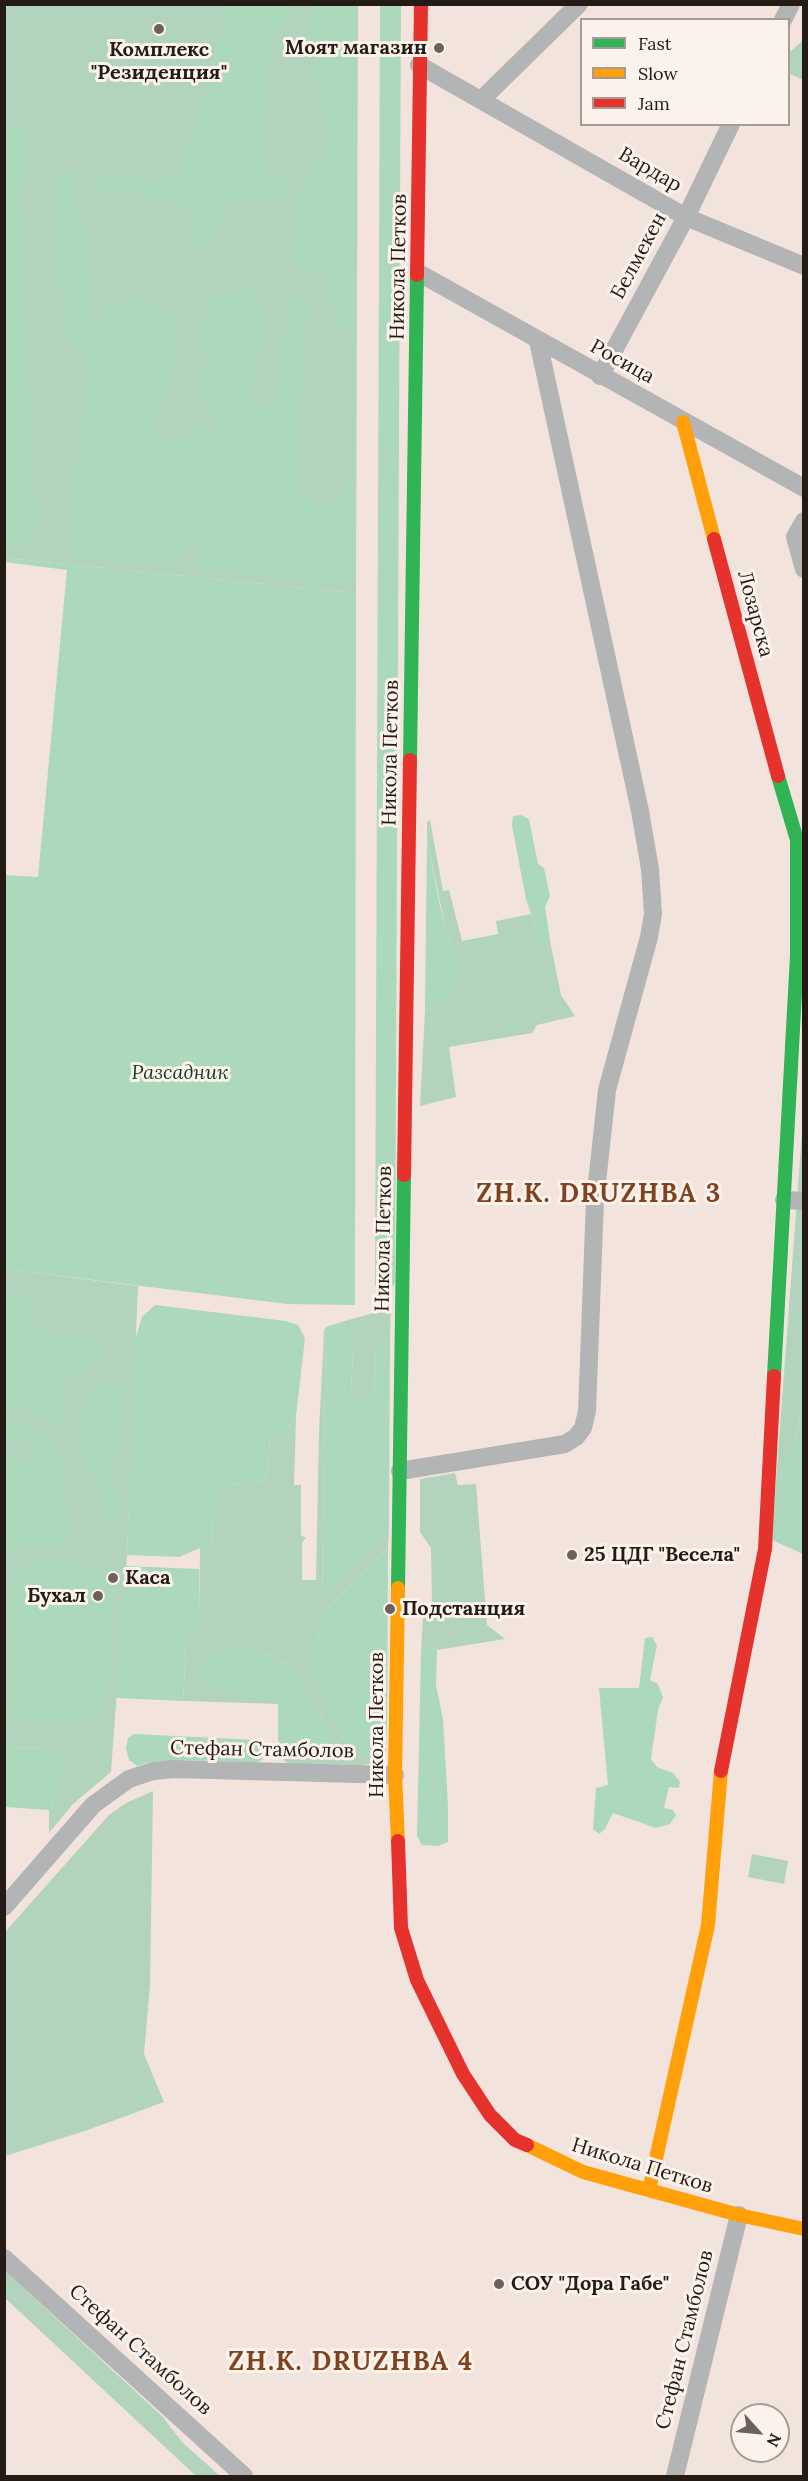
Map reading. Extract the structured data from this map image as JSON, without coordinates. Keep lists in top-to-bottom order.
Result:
{
  "streets": {
    "street": [
      "Вардар",
      "Белмекен",
      "Никола Петков",
      "Росица",
      "Лозарска",
      "Стефан Стамболов"
    ]
  },
  "crossings": [
    ["Вардар", "Белмекен"],
    ["Вардар", "Никола Петков"],
    ["Белмекен", "Росица"],
    ["Никола Петков", "Росица"],
    ["Никола Петков", "Лозарска"],
    ["Никола Петков", "Стефан Стамболов"],
    ["Росица", "Лозарска"]
  ],
  "districts": ["ZH.K. DRUZHBA 3", "ZH.K. DRUZHBA 4"],
  "parks": ["Разсадник"],
  "places": [
    "Комплекс \"Резиденция\"",
    "Моят магазин",
    "25 ЦДГ \"Весела\"",
    "Каса",
    "Бухал",
    "Подстанция",
    "СОУ \"Дора Габе\""
  ],
  "legend": ["Fast", "Slow", "Jam"],
  "north": "bottom right"
}
